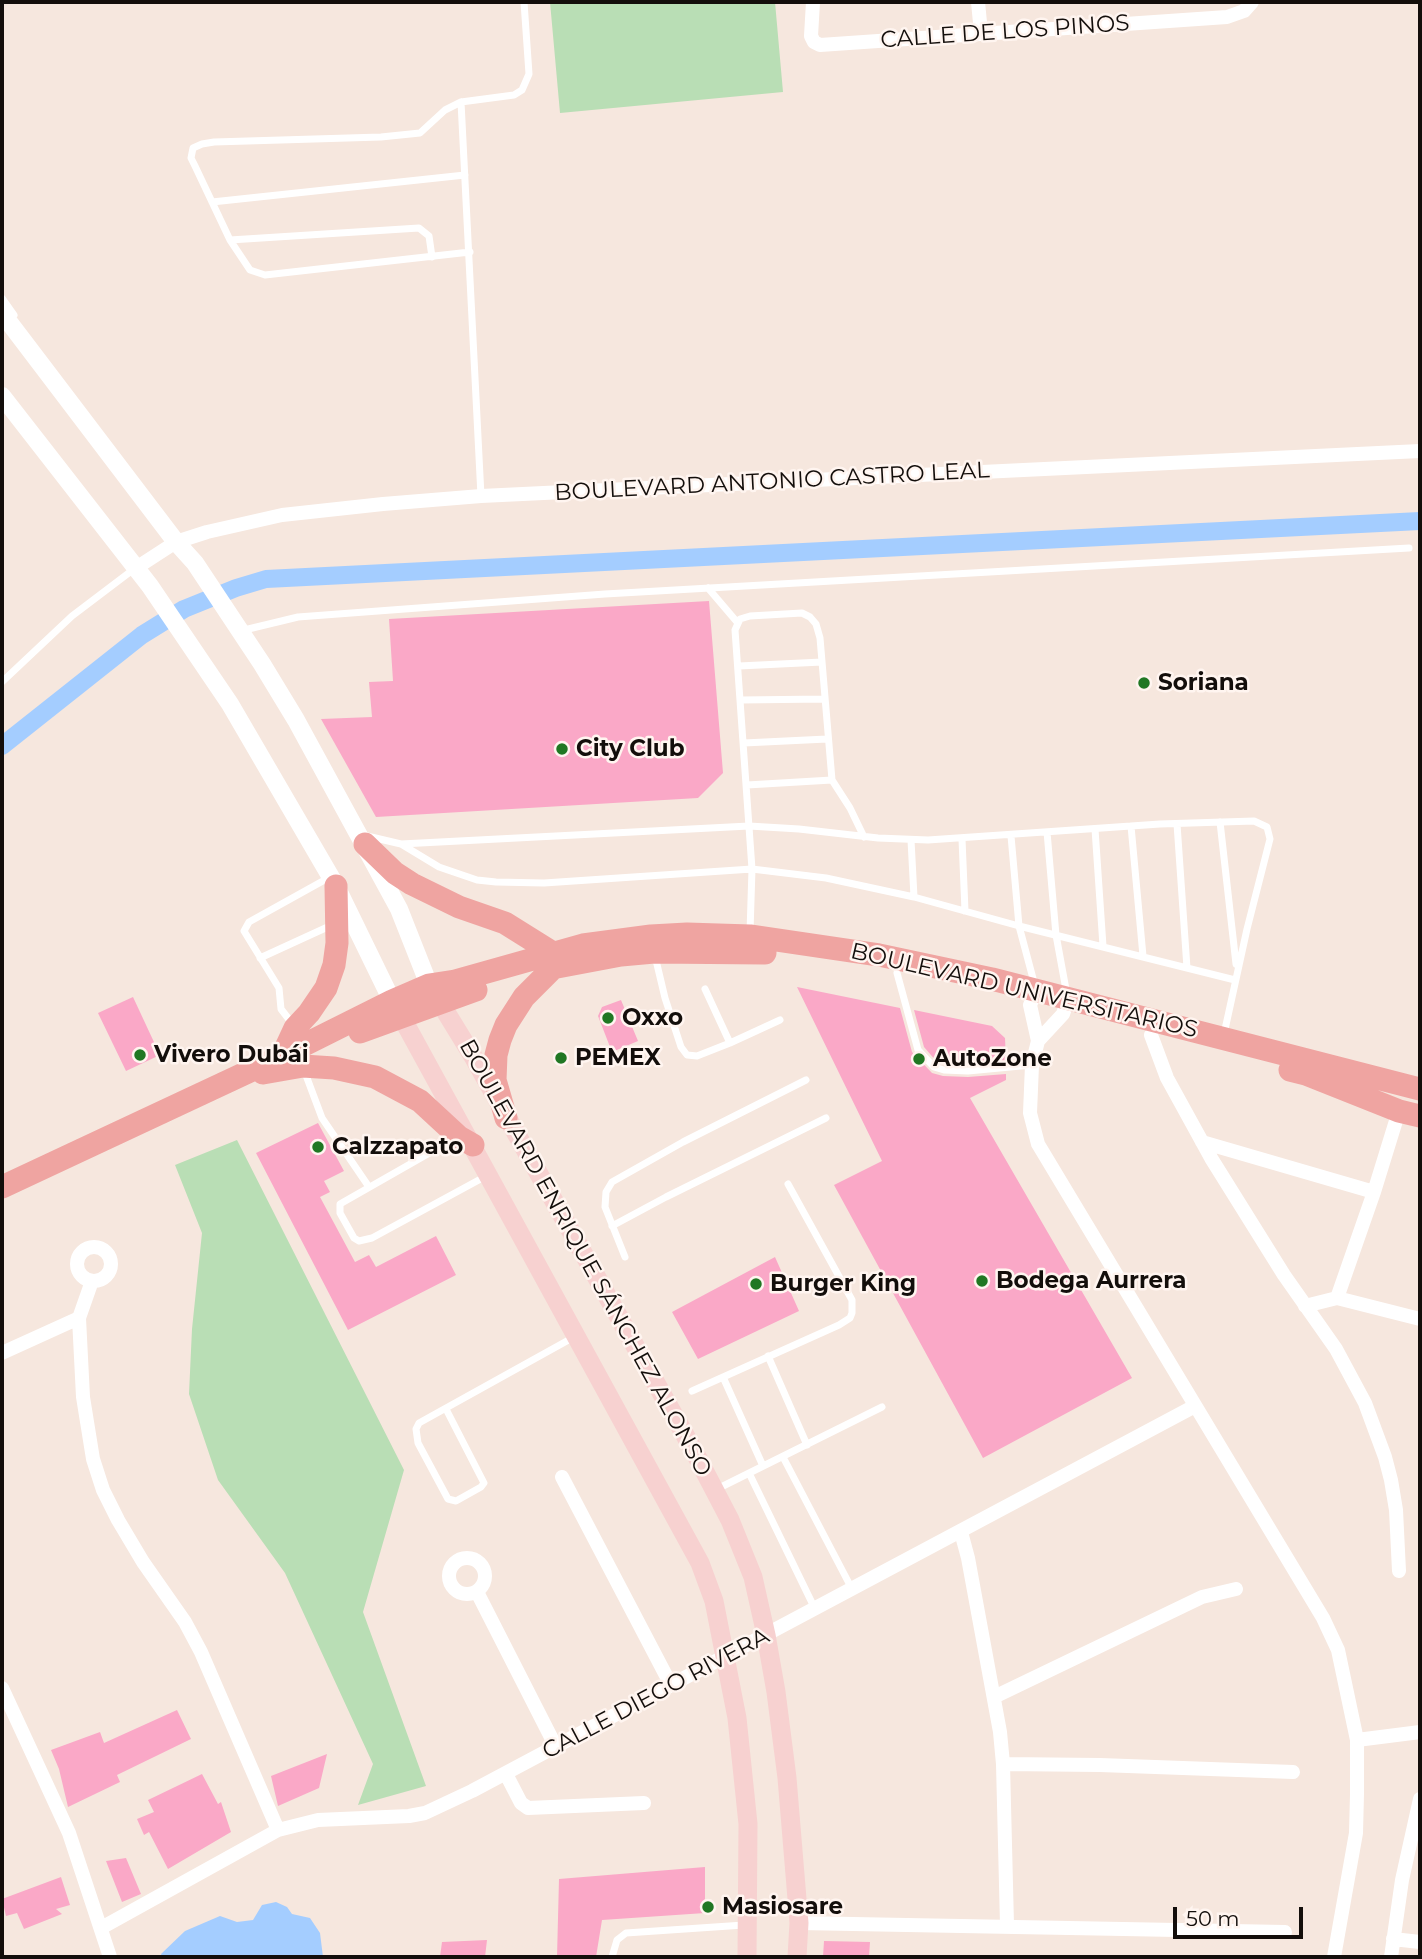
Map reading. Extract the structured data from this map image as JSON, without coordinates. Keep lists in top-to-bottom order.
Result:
{
  "streets": {
    "main road": ["BOULEVARD UNIVERSITARIOS", "BOULEVARD ENRIQUE SÁNCHEZ ALONSO"],
    "street": ["CALLE DE LOS PINOS", "BOULEVARD ANTONIO CASTRO LEAL", "CALLE DIEGO RIVERA"]
  },
  "crossings": [
    ["BOULEVARD ANTONIO CASTRO LEAL", "BOULEVARD ENRIQUE SÁNCHEZ ALONSO"],
    ["BOULEVARD UNIVERSITARIOS", "BOULEVARD ENRIQUE SÁNCHEZ ALONSO"],
    ["BOULEVARD ENRIQUE SÁNCHEZ ALONSO", "CALLE DIEGO RIVERA"]
  ],
  "places": [
    "Soriana",
    "City Club",
    "Oxxo",
    "Vivero Dubái",
    "PEMEX",
    "AutoZone",
    "Calzzapato",
    "Bodega Aurrera",
    "Burger King",
    "Masiosare"
  ],
  "scale_bar": "50 m"
}
